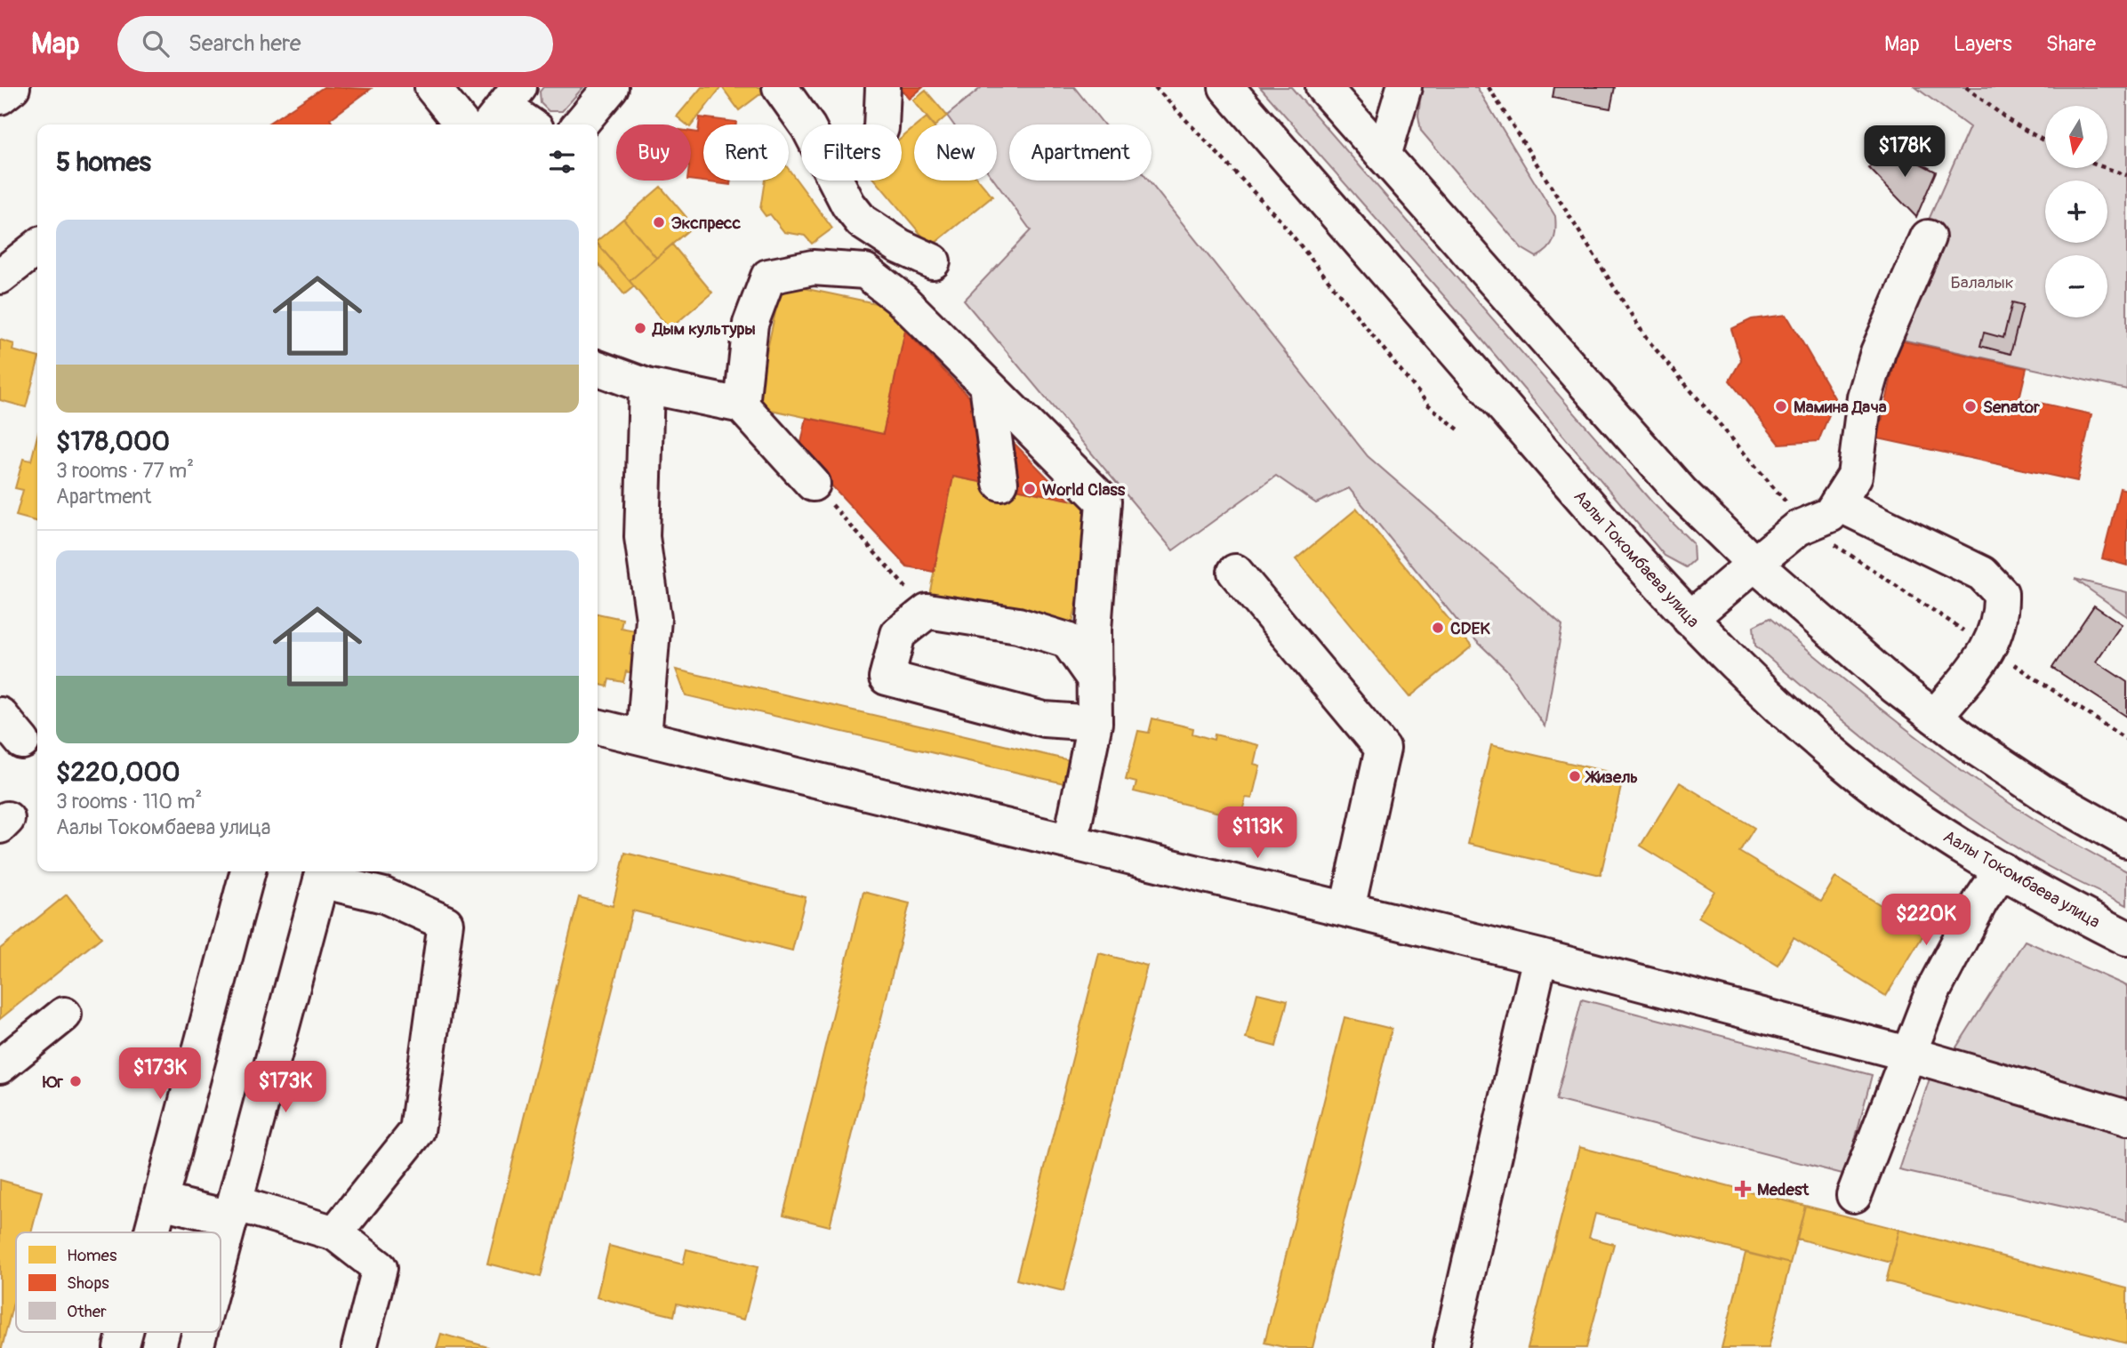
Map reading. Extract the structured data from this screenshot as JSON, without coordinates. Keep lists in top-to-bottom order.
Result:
{
  "streets": {
    "main road": ["Аалы Токомбаева улица"]
  },
  "parks": ["Балалык"],
  "places": {
    "other": [
      "Экспресс",
      "Дым культуры",
      "Мамина Дача",
      "Senator",
      "World Class",
      "CDEK",
      "Жизель",
      "Юг"
    ],
    "health": ["Medest"]
  },
  "legend": ["Homes", "Shops", "Other"],
  "north": "bottom",
  "page": {
    "header": "Map",
    "search": "Search here",
    "nav": ["Map", "Layers", "Share"],
    "map_buttons": ["+", "−"],
    "chip": [
      "Buy",
      "Rent",
      "Filters",
      "New",
      "Apartment"
    ],
    "heading": "5 homes",
    "price": [
      "$178K",
      "$113K",
      "$220K",
      "$173K",
      "$173K"
    ],
    "list": [
      {
        "name": "$178,000",
        "note": "3 rooms · 77 m² · Apartment"
      },
      {
        "name": "$220,000",
        "note": "3 rooms · 110 m² · Аалы Токомбаева улица"
      }
    ]
  }
}
